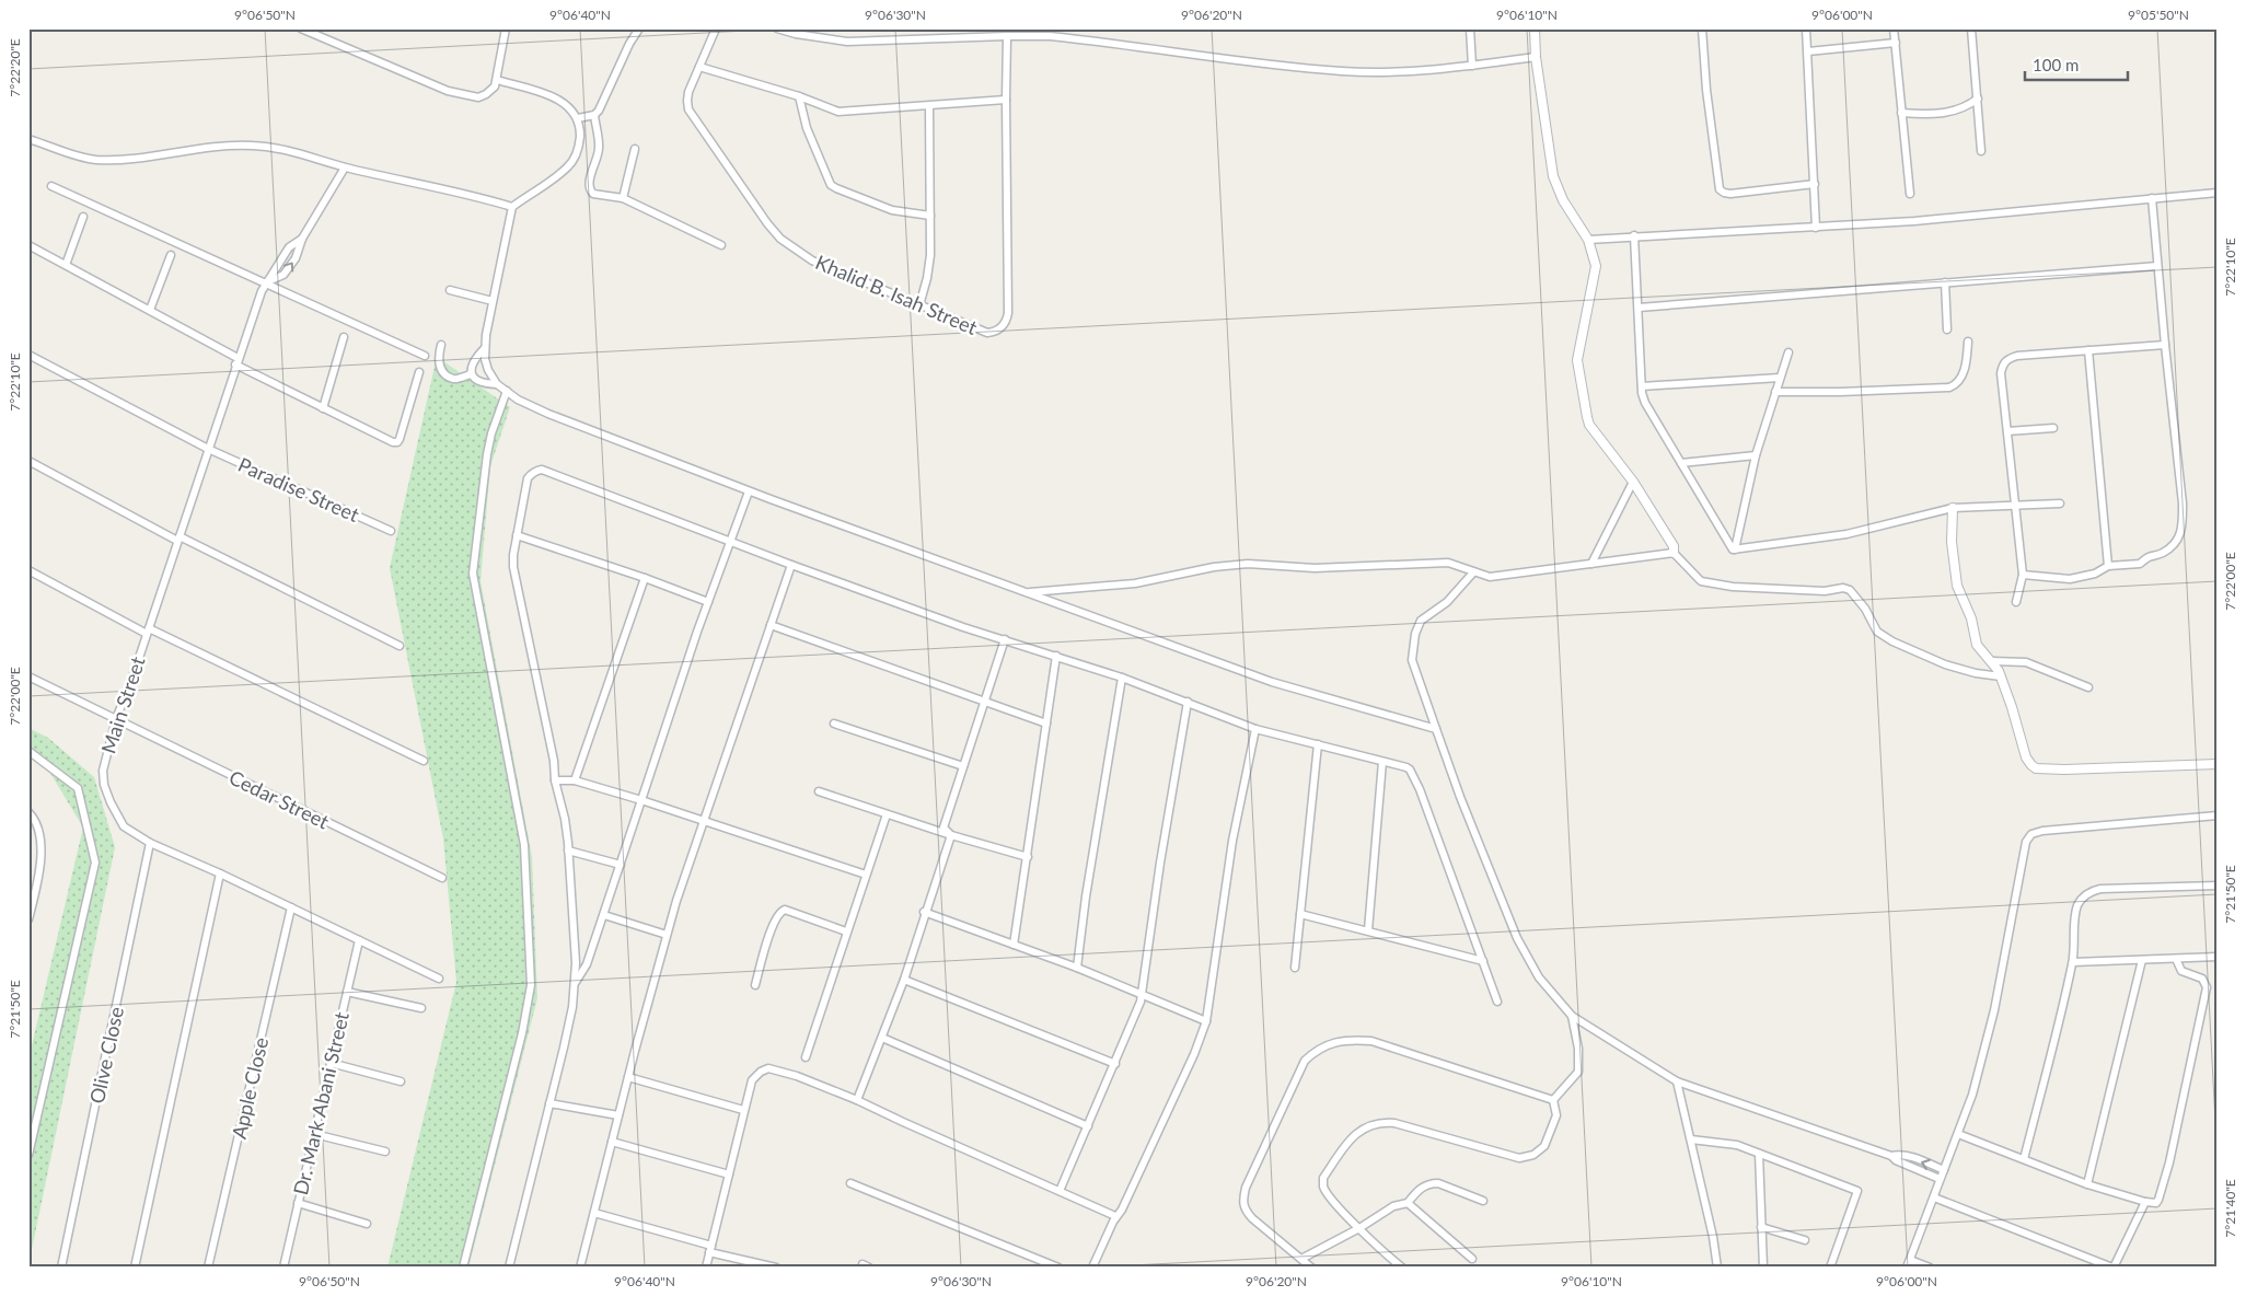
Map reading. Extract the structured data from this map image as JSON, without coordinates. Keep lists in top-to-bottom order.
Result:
{
  "streets": {
    "street": [
      "Khalid B. Isah Street",
      "Paradise Street",
      "Main Street",
      "Cedar Street",
      "Olive Close",
      "Apple Close",
      "Dr. Mark Abani Street"
    ]
  },
  "crossings": [
    ["Paradise Street", "Main Street"],
    ["Main Street", "Cedar Street"],
    ["Main Street", "Olive Close"],
    ["Main Street", "Apple Close"],
    ["Main Street", "Dr. Mark Abani Street"]
  ],
  "scale_bar": "100 m",
  "coordinates": [
    "9°06'50\"N",
    "9°06'40\"N",
    "9°06'30\"N",
    "9°06'20\"N",
    "9°06'10\"N",
    "9°06'00\"N",
    "9°05'50\"N",
    "7°22'20\"E",
    "7°22'10\"E",
    "7°22'00\"E",
    "7°21'50\"E",
    "7°21'40\"E"
  ]
}
